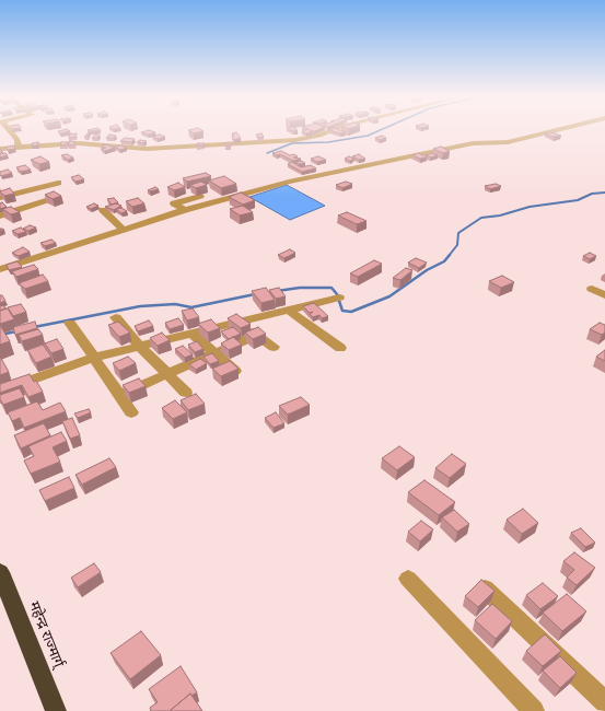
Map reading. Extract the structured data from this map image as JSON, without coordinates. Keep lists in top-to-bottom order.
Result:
{
  "streets": {
    "highway": ["महेन्द्र राज्मार्ग्"]
  }
}
